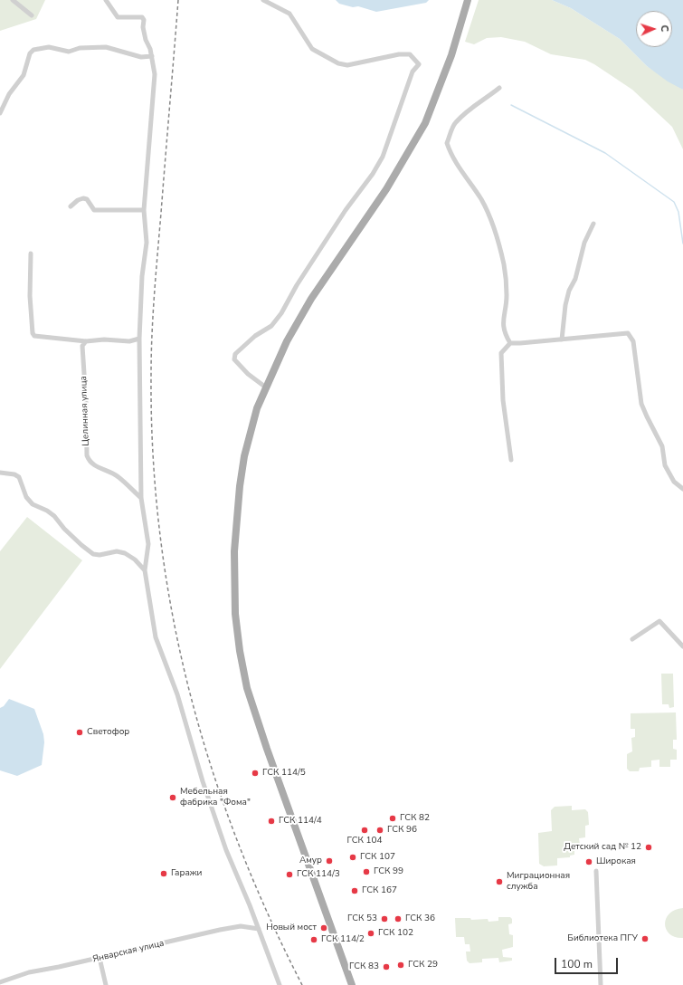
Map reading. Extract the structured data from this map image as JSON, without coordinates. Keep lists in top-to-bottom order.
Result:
{
  "streets": {
    "street": ["Целинная улица", "Январская улица"]
  },
  "places": [
    "Светофор",
    "ГСК 114/5",
    "Мебельная фабрика \"Фома\"",
    "ГСК 82",
    "ГСК 114/4",
    "ГСК 104",
    "ГСК 96",
    "Детский сад № 12",
    "ГСК 107",
    "Амур",
    "Широкая",
    "ГСК 99",
    "Гаражи",
    "ГСК 114/3",
    "Миграционная служба",
    "ГСК 167",
    "ГСК 53",
    "ГСК 36",
    "Новый мост",
    "ГСК 102",
    "Библиотека ПГУ",
    "ГСК 114/2",
    "ГСК 29",
    "ГСК 83"
  ],
  "scale_bar": "100 m",
  "north": "right"
}
